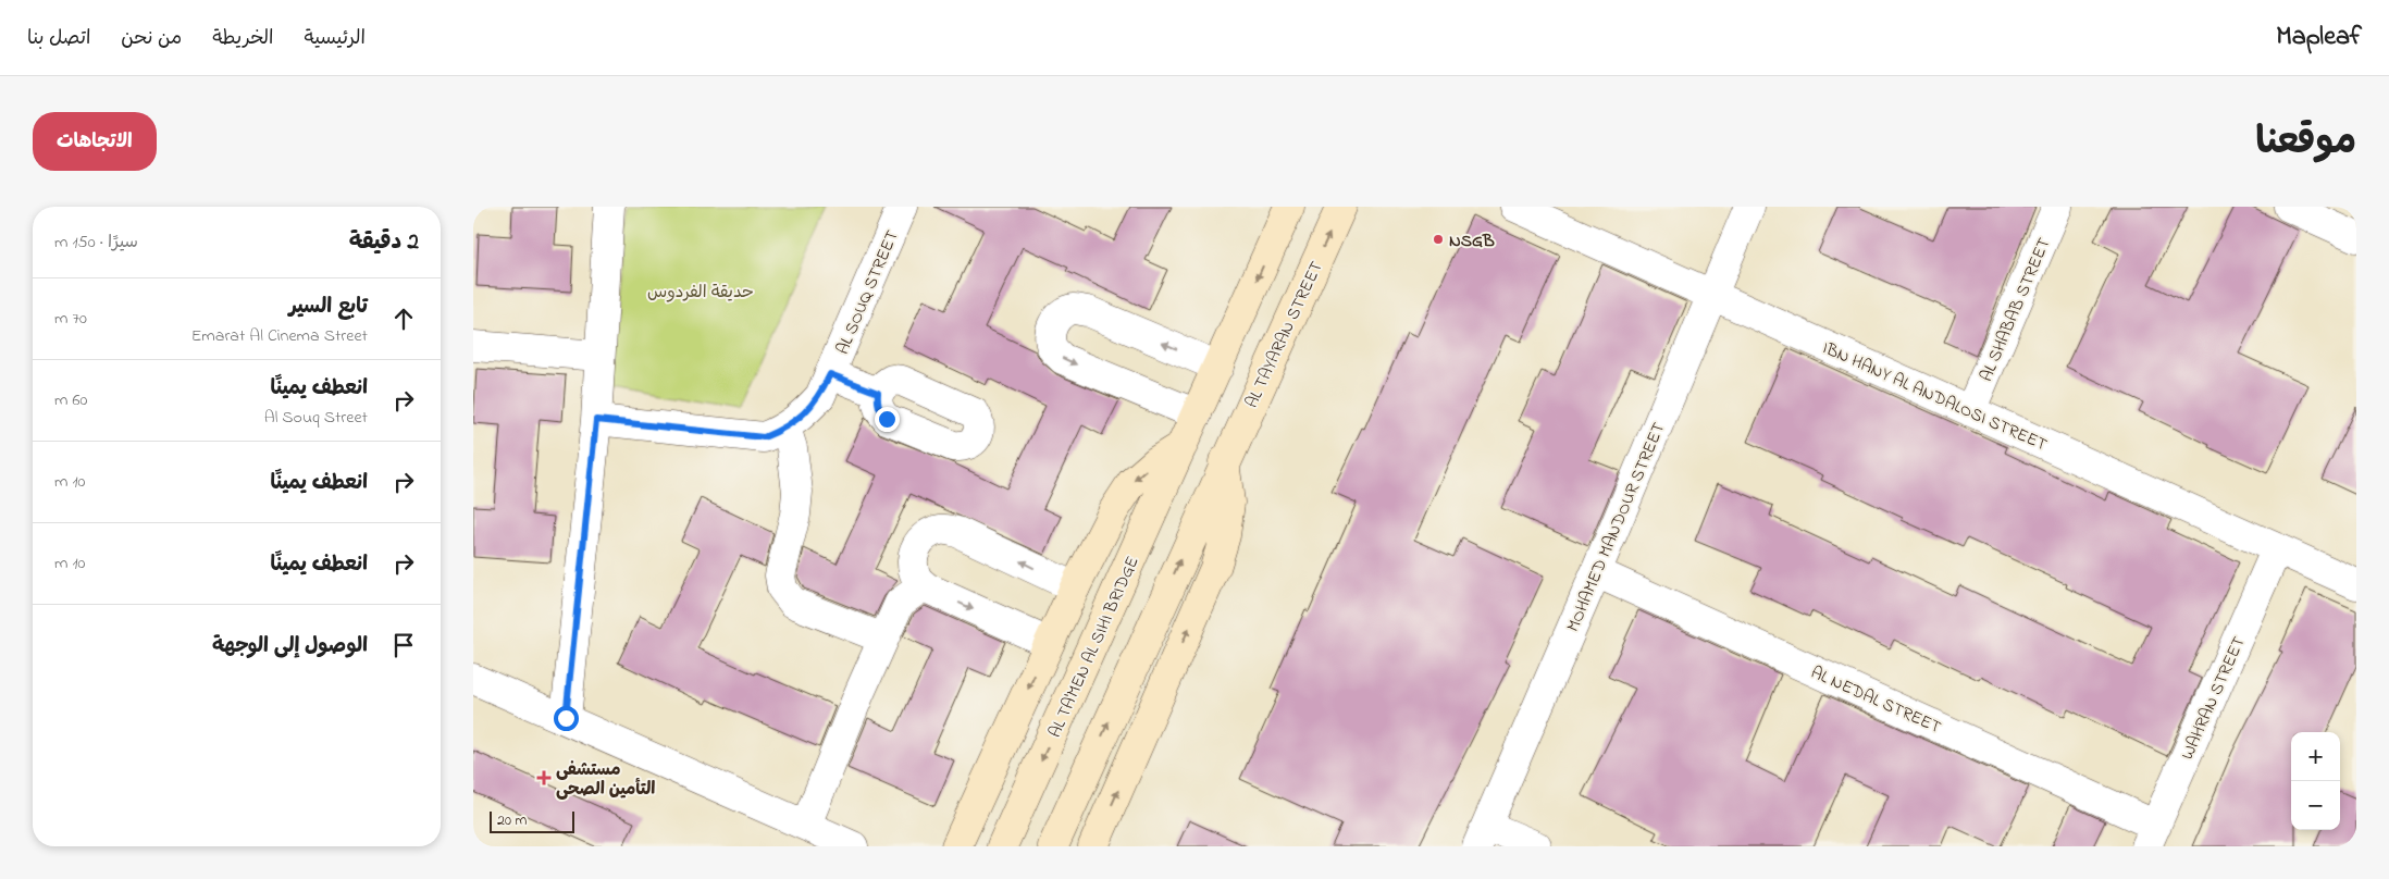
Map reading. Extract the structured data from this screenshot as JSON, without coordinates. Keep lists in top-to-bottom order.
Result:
{
  "streets": {
    "main road": ["AL TAYARAN STREET", "AL TA'MEN AL SIHI BRIDGE"],
    "street": [
      "AL SOUQ STREET",
      "AL SHABAB STREET",
      "IBN HANY AL ANDALOSI STREET",
      "MOHAMED MANDOUR STREET",
      "WAHRAN STREET",
      "AL NEDAL STREET"
    ]
  },
  "crossings": [
    ["AL SHABAB STREET", "IBN HANY AL ANDALOSI STREET"],
    ["IBN HANY AL ANDALOSI STREET", "MOHAMED MANDOUR STREET"],
    ["IBN HANY AL ANDALOSI STREET", "WAHRAN STREET"],
    ["MOHAMED MANDOUR STREET", "AL NEDAL STREET"],
    ["WAHRAN STREET", "AL NEDAL STREET"]
  ],
  "parks": ["حديقة الفردوس"],
  "places": {
    "other": ["NSGB"],
    "health": ["مستشفى التأمين الصحى"]
  },
  "scale_bar": "20 m",
  "page": {
    "header": "Mapleaf",
    "nav": [
      "الرئيسية",
      "الخريطة",
      "من نحن",
      "اتصل بنا"
    ],
    "title": "موقعنا",
    "buttons": "الاتجاهات",
    "heading": ["2 دقيقة", "سيرًا · 150 m"],
    "list": [
      ["تابع السير", "Emarat Al Cinema Street", "70 m"],
      ["انعطف يمينًا", "Al Souq Street", "60 m"],
      ["انعطف يمينًا", "10 m"],
      ["انعطف يمينًا", "10 m"],
      "الوصول إلى الوجهة"
    ],
    "map_buttons": ["+", "−"],
    "scale": "20 m"
  }
}
